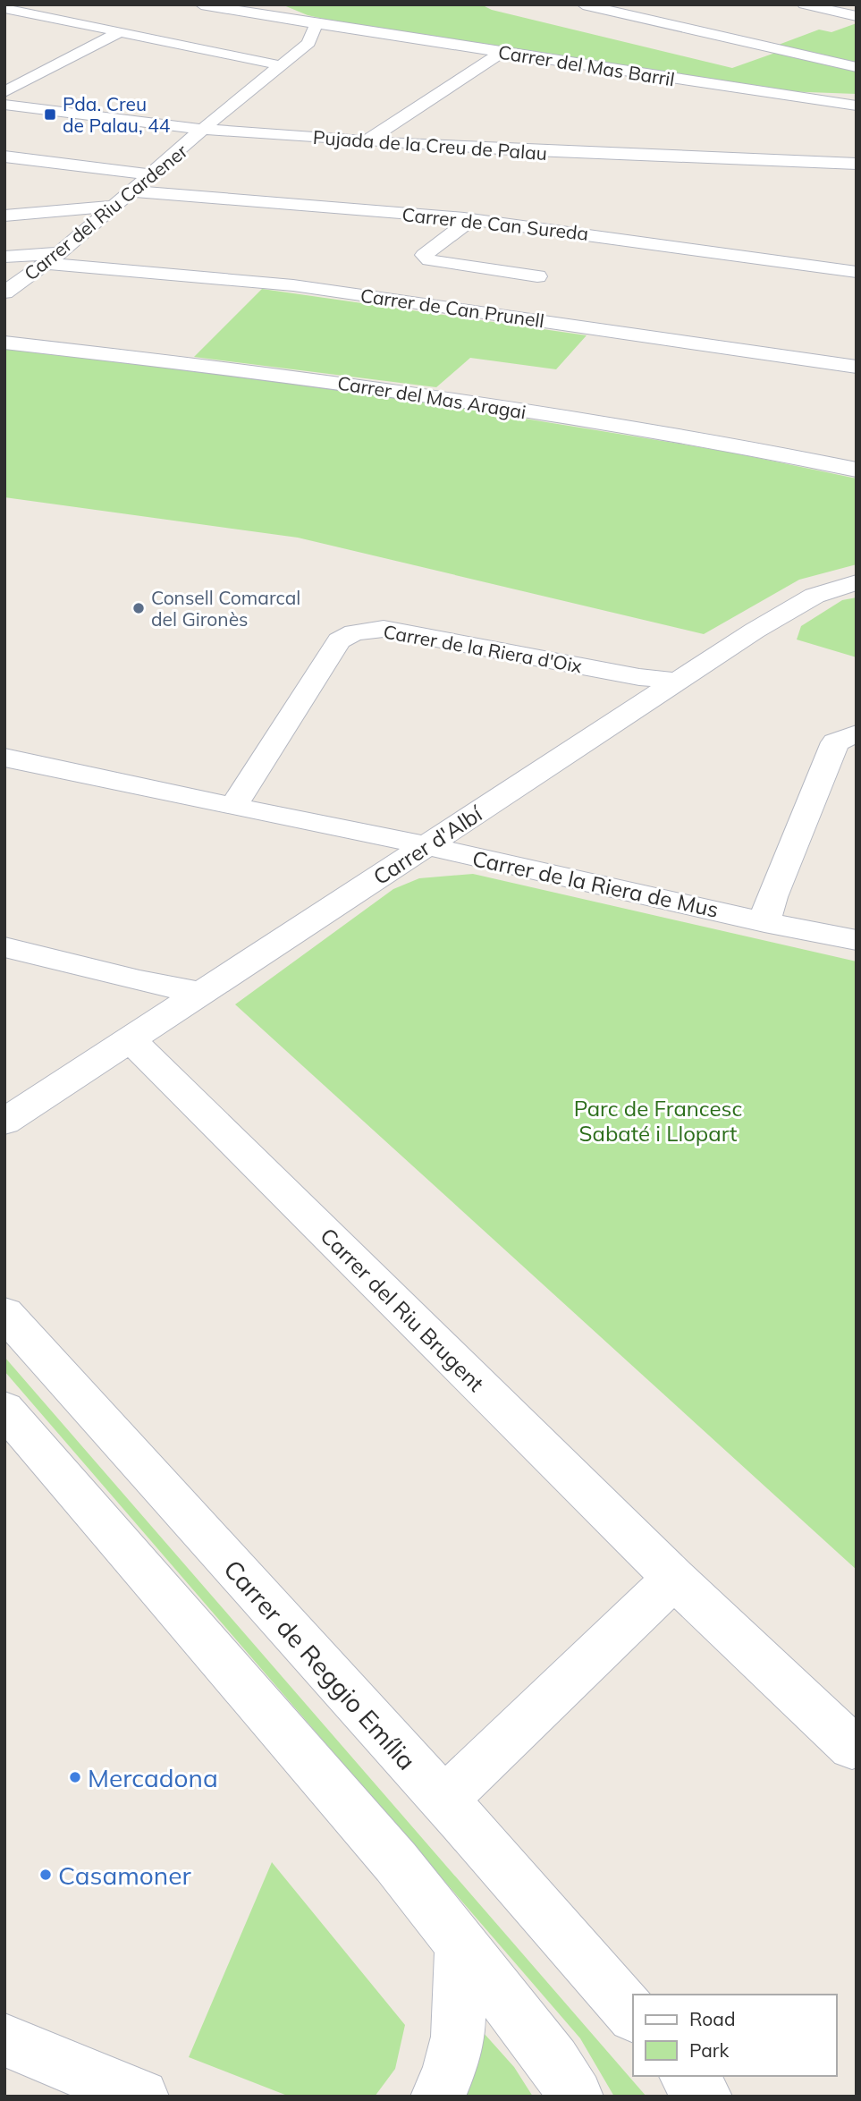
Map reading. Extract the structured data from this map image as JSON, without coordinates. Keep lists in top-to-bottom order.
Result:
{
  "streets": {
    "street": [
      "Carrer del Mas Barril",
      "Pujada de la Creu de Palau",
      "Carrer del Riu Cardener",
      "Carrer de Can Sureda",
      "Carrer de Can Prunell",
      "Carrer del Mas Aragai",
      "Carrer de la Riera d'Oix",
      "Carrer d'Albí",
      "Carrer de la Riera de Mus",
      "Carrer del Riu Brugent",
      "Carrer de Reggio Emília"
    ]
  },
  "crossings": [
    ["Carrer del Mas Barril", "Carrer del Riu Cardener"],
    ["Pujada de la Creu de Palau", "Carrer del Riu Cardener"],
    ["Carrer del Riu Cardener", "Carrer de Can Sureda"],
    ["Carrer del Riu Cardener", "Carrer de Can Prunell"],
    ["Carrer de la Riera d'Oix", "Carrer d'Albí"],
    ["Carrer de la Riera d'Oix", "Carrer de la Riera de Mus"],
    ["Carrer d'Albí", "Carrer de la Riera de Mus"],
    ["Carrer d'Albí", "Carrer del Riu Brugent"]
  ],
  "parks": ["Parc de Francesc Sabaté i Llopart"],
  "places": {
    "transit": ["Pda. Creu de Palau, 44"],
    "other": ["Consell Comarcal del Gironès", "Mercadona", "Casamoner"]
  },
  "legend": ["Road", "Park"]
}
